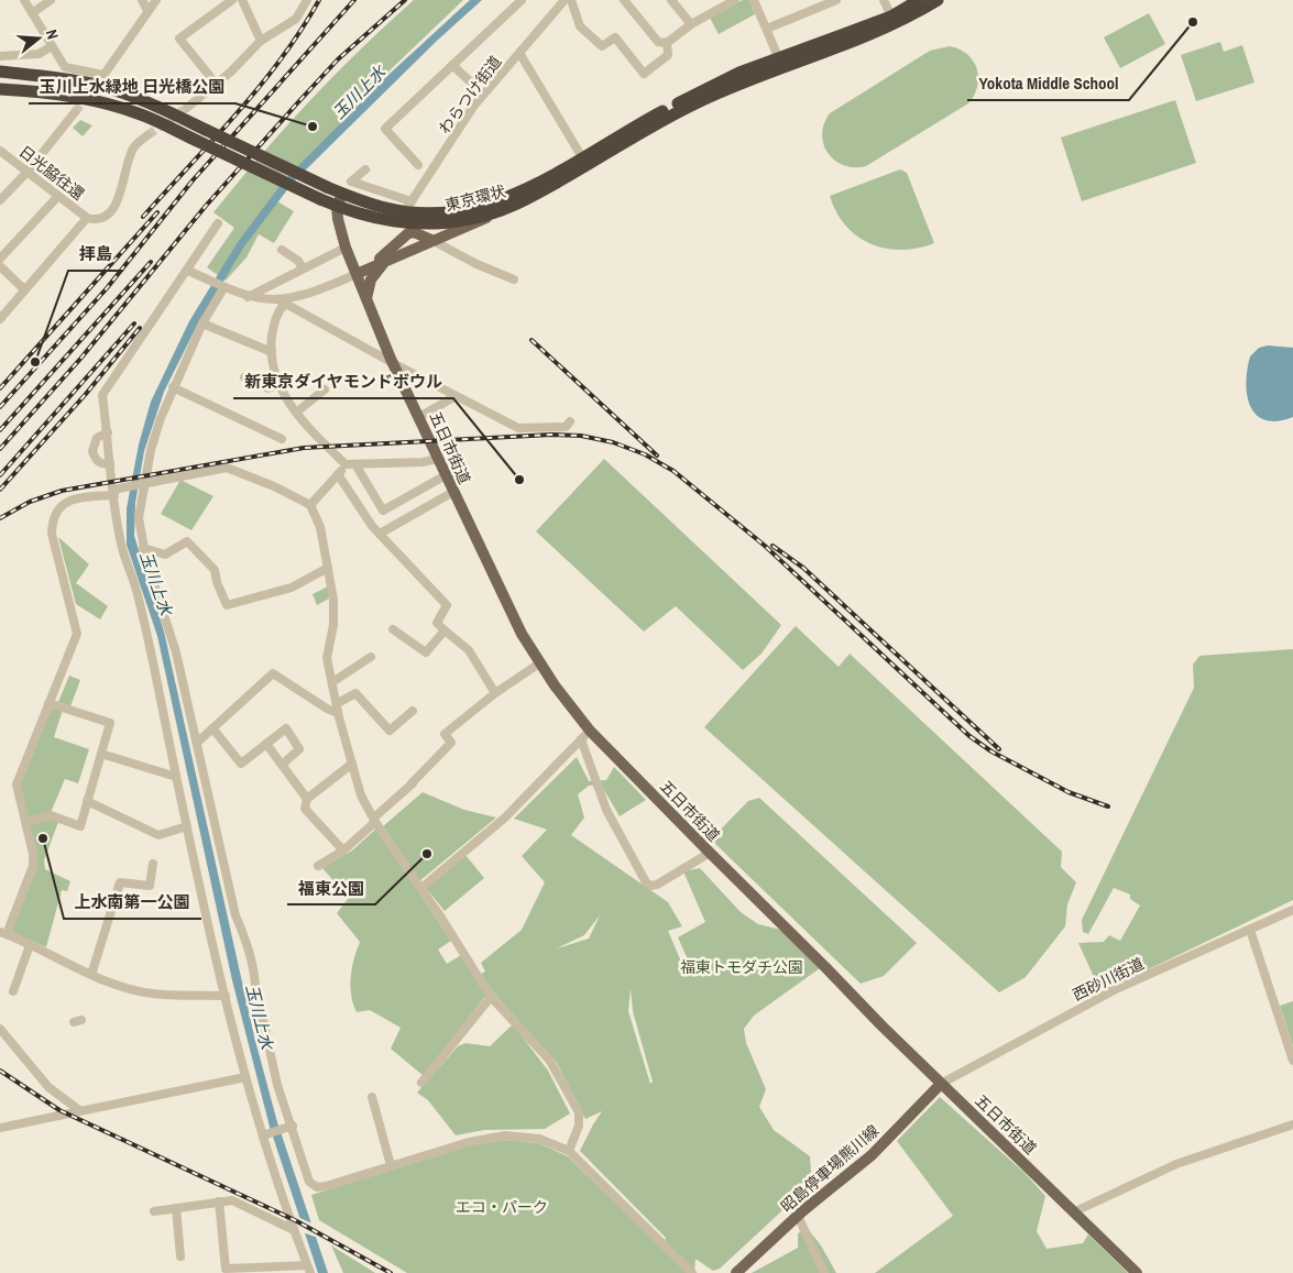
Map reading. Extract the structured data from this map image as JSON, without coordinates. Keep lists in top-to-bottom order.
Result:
{
  "streets": {
    "highway": ["東京環状"],
    "main road": ["五日市街道", "昭島停車場熊川線"],
    "street": ["わらつけ街道", "日光脇往還", "西砂川街道"]
  },
  "crossings": [
    ["わらつけ街道", "東京環状"],
    ["東京環状", "五日市街道"],
    ["五日市街道", "西砂川街道"],
    ["五日市街道", "昭島停車場熊川線"],
    ["西砂川街道", "昭島停車場熊川線"]
  ],
  "water": ["玉川上水"],
  "parks": ["福東トモダチ公園", "エコ・パーク"],
  "places": [
    "Yokota Middle School",
    "玉川上水緑地 日光橋公園",
    "拝島",
    "新東京ダイヤモンドボウル",
    "上水南第一公園",
    "福東公園"
  ],
  "north": "right"
}
